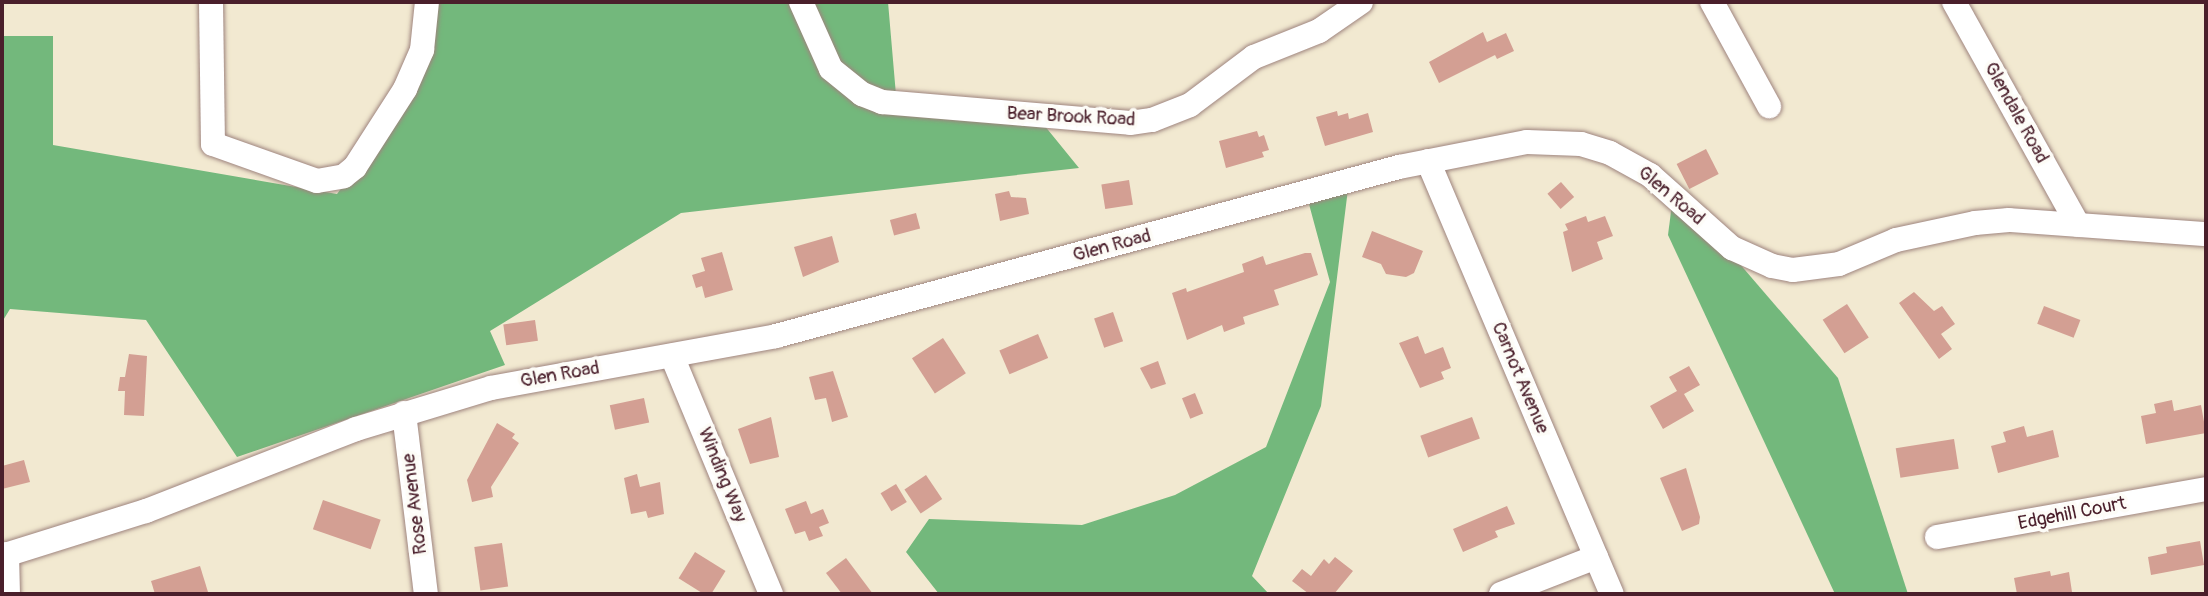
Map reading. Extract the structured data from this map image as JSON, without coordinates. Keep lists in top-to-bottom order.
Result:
{
  "streets": {
    "street": [
      "Glendale Road",
      "Bear Brook Road",
      "Glen Road",
      "Carnot Avenue",
      "Winding Way",
      "Rose Avenue",
      "Edgehill Court"
    ]
  },
  "crossings": [
    ["Glendale Road", "Glen Road"],
    ["Glen Road", "Carnot Avenue"],
    ["Glen Road", "Winding Way"],
    ["Glen Road", "Rose Avenue"]
  ]
}
